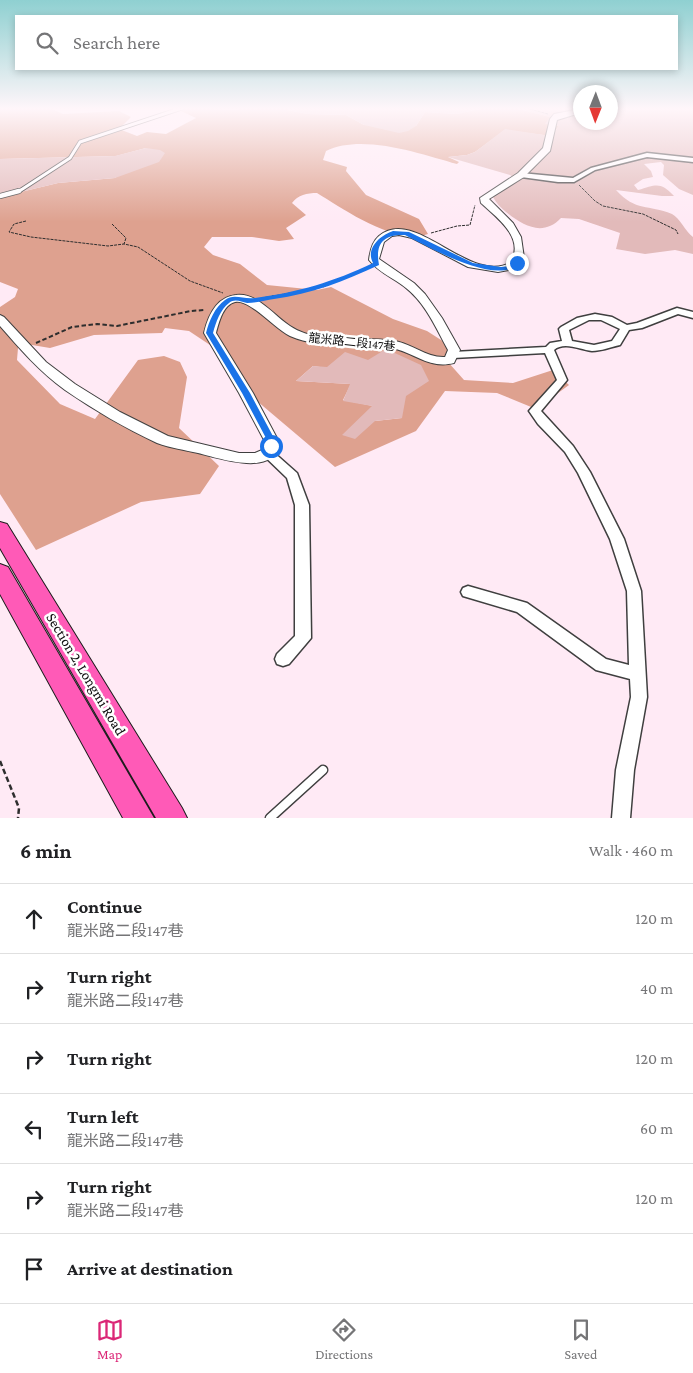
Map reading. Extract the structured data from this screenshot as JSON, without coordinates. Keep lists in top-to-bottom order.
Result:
{
  "streets": {
    "main road": ["Section 2, Longmi Road"],
    "street": ["龍米路二段147巷"]
  },
  "north": "bottom",
  "page": {
    "search": "Search here",
    "heading": ["6 min", "Walk · 460 m"],
    "list": [
      ["Continue", "龍米路二段147巷", "120 m"],
      ["Turn right", "龍米路二段147巷", "40 m"],
      ["Turn right", "120 m"],
      ["Turn left", "龍米路二段147巷", "60 m"],
      ["Turn right", "龍米路二段147巷", "120 m"],
      "Arrive at destination"
    ],
    "nav": ["Map", "Directions", "Saved"]
  }
}
